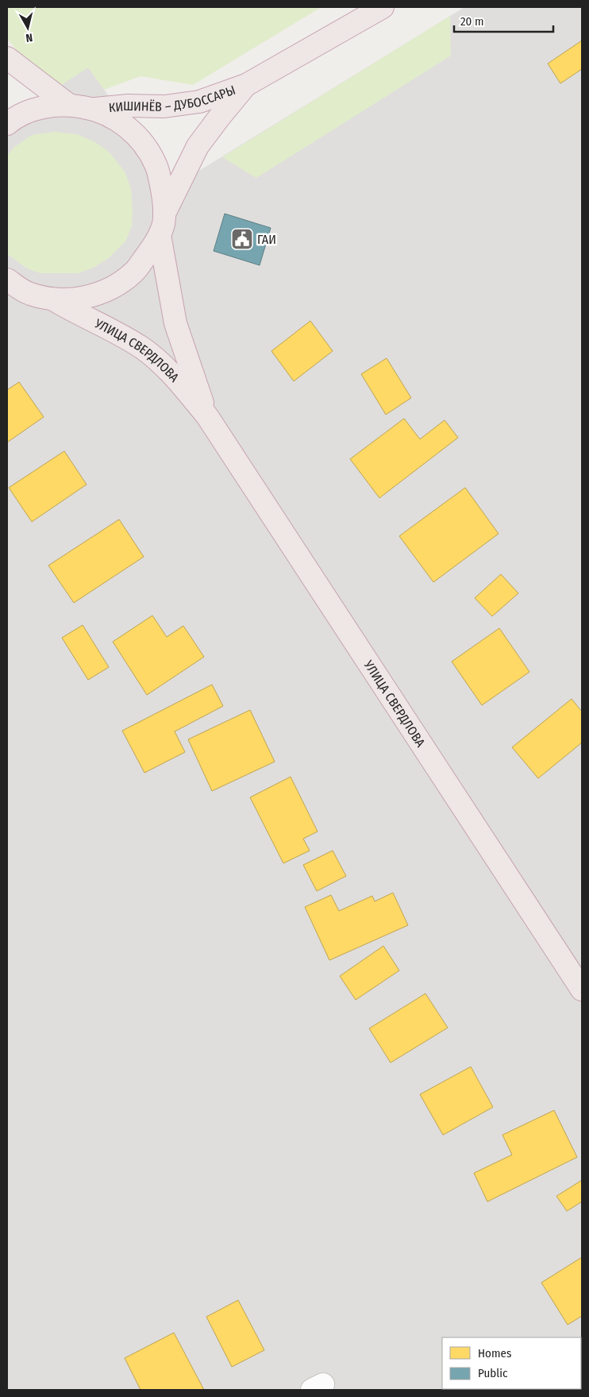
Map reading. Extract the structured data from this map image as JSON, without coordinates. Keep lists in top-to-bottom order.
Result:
{
  "streets": {
    "highway": ["КИШИНЁВ – ДУБОССАРЫ", "УЛИЦА СВЕРДЛОВА"]
  },
  "places": {
    "public building": ["ГАИ"]
  },
  "legend": ["Homes", "Public"],
  "scale_bar": "20 m",
  "north": "bottom"
}
